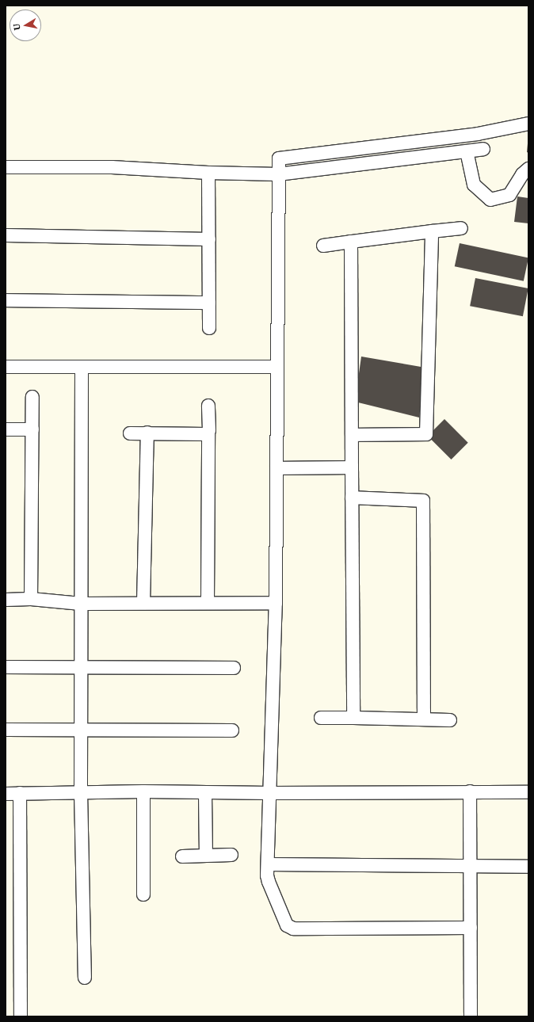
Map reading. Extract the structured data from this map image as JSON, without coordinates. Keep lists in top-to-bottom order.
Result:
{
  "north": "left"
}
